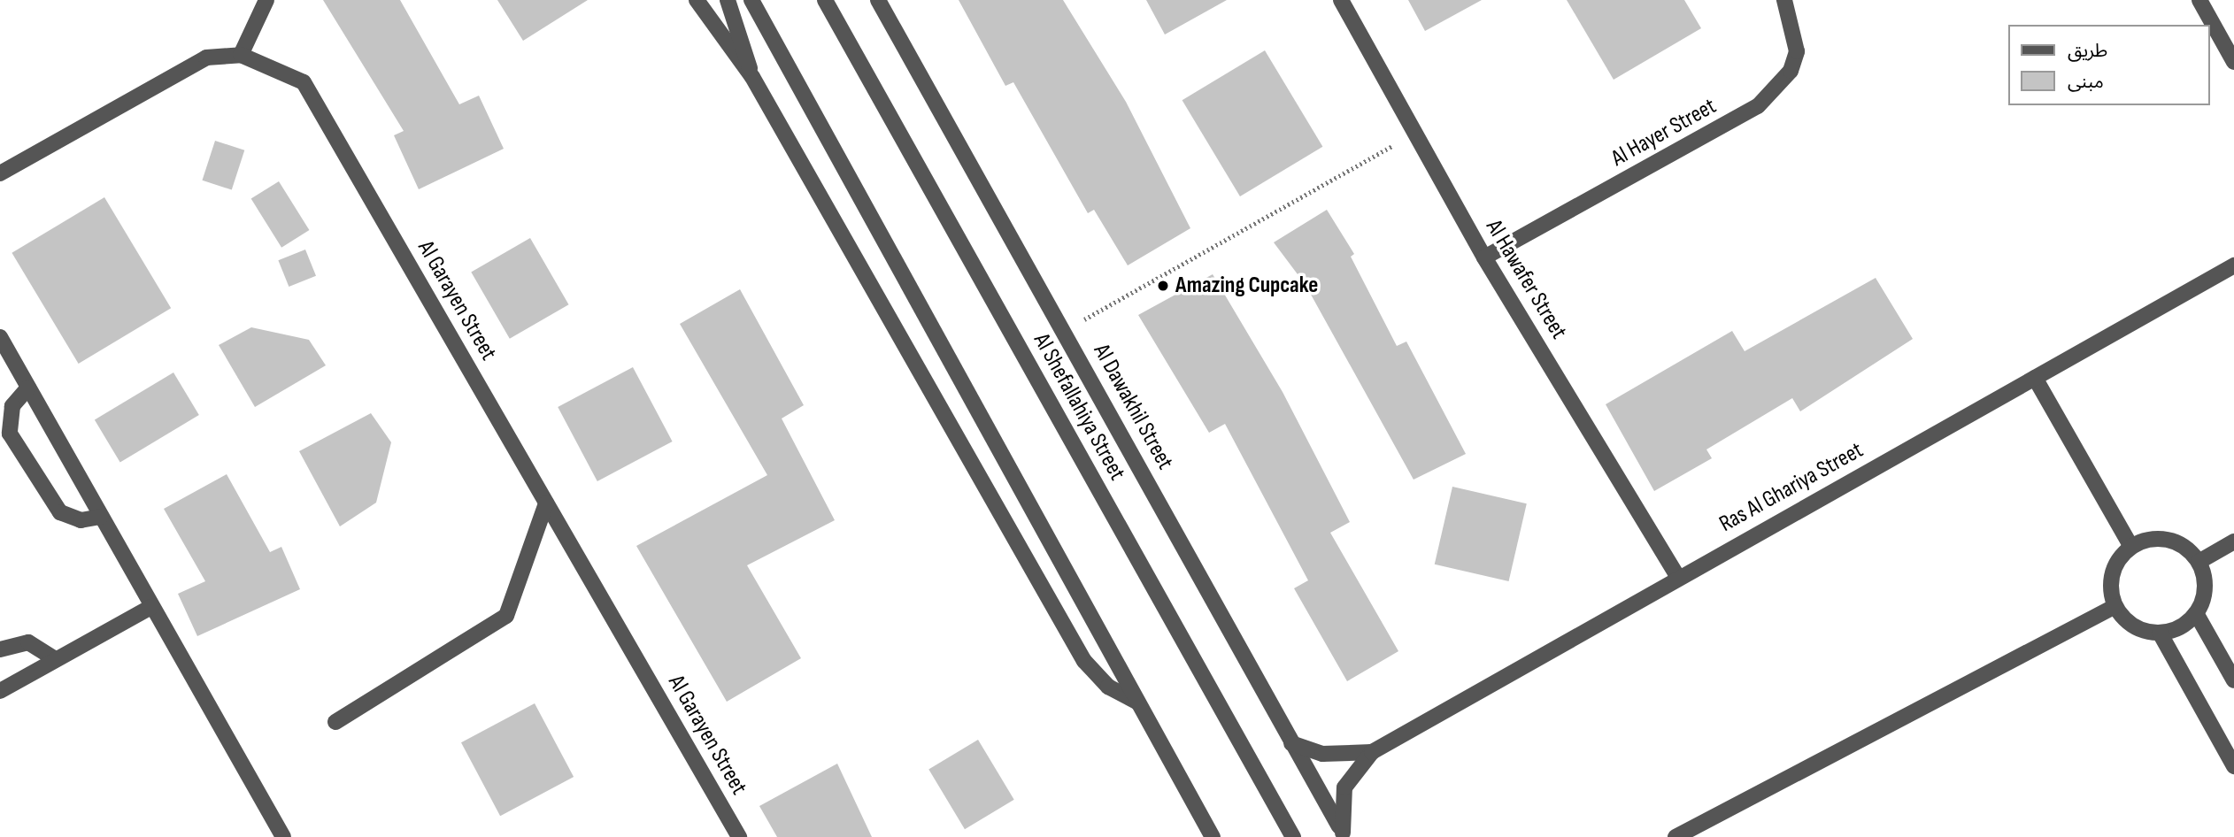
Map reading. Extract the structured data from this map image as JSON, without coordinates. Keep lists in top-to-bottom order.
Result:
{
  "streets": {
    "street": [
      "Al Hayer Street",
      "Al Hawafer Street",
      "Al Garayen Street",
      "Al Shefallahiya Street",
      "Al Dawakhil Street",
      "Ras Al Ghariya Street"
    ]
  },
  "crossings": [
    ["Al Hayer Street", "Al Hawafer Street"],
    ["Al Hawafer Street", "Ras Al Ghariya Street"],
    ["Al Dawakhil Street", "Ras Al Ghariya Street"]
  ],
  "places": ["Amazing Cupcake"],
  "legend": ["طريق", "مبنى"]
}
